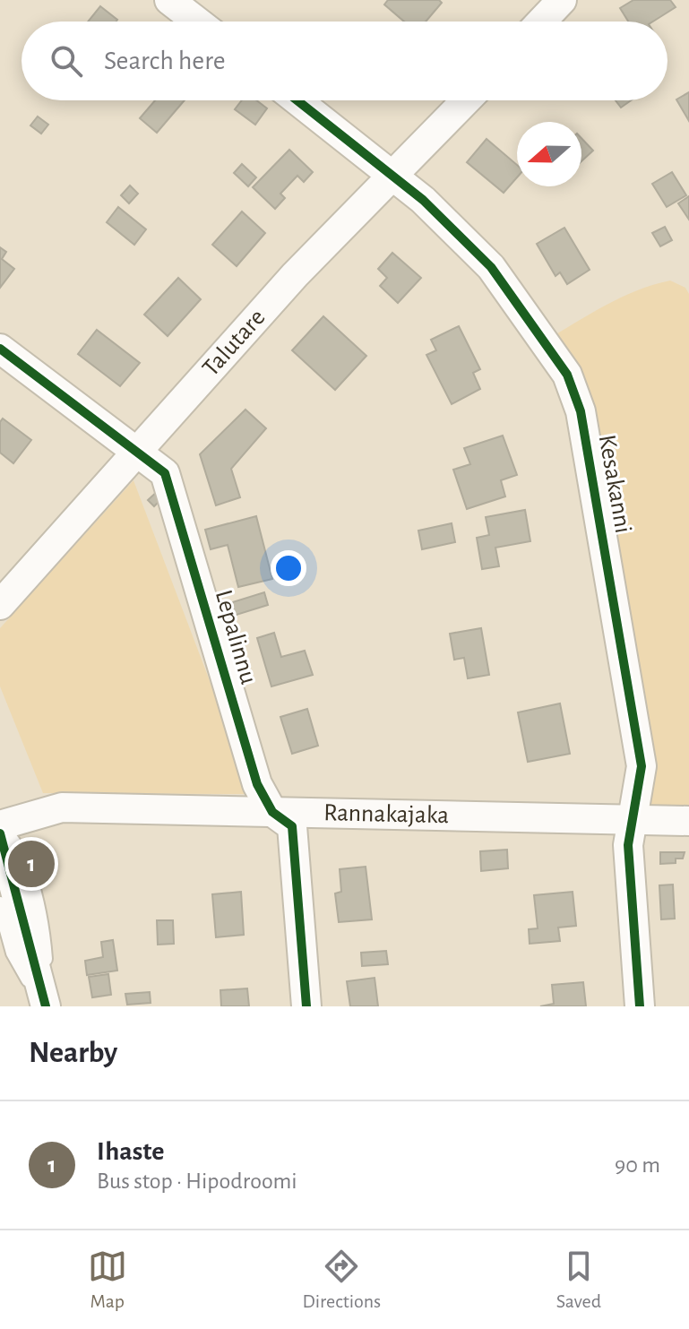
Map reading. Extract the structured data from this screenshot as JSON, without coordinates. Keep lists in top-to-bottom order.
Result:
{
  "streets": {
    "street": [
      "Talutare",
      "Kesakanni",
      "Lepalinnu",
      "Rannakajaka"
    ]
  },
  "crossings": [
    ["Talutare", "Kesakanni"],
    ["Talutare", "Lepalinnu"],
    ["Kesakanni", "Rannakajaka"],
    ["Lepalinnu", "Rannakajaka"]
  ],
  "north": "left",
  "page": {
    "search": "Search here",
    "pins": "1",
    "heading": "Nearby",
    "list": [
      {
        "mark": "1",
        "name": "Ihaste",
        "note": "Bus stop · Hipodroomi",
        "value": "90 m"
      }
    ],
    "nav": ["Map", "Directions", "Saved"]
  }
}
